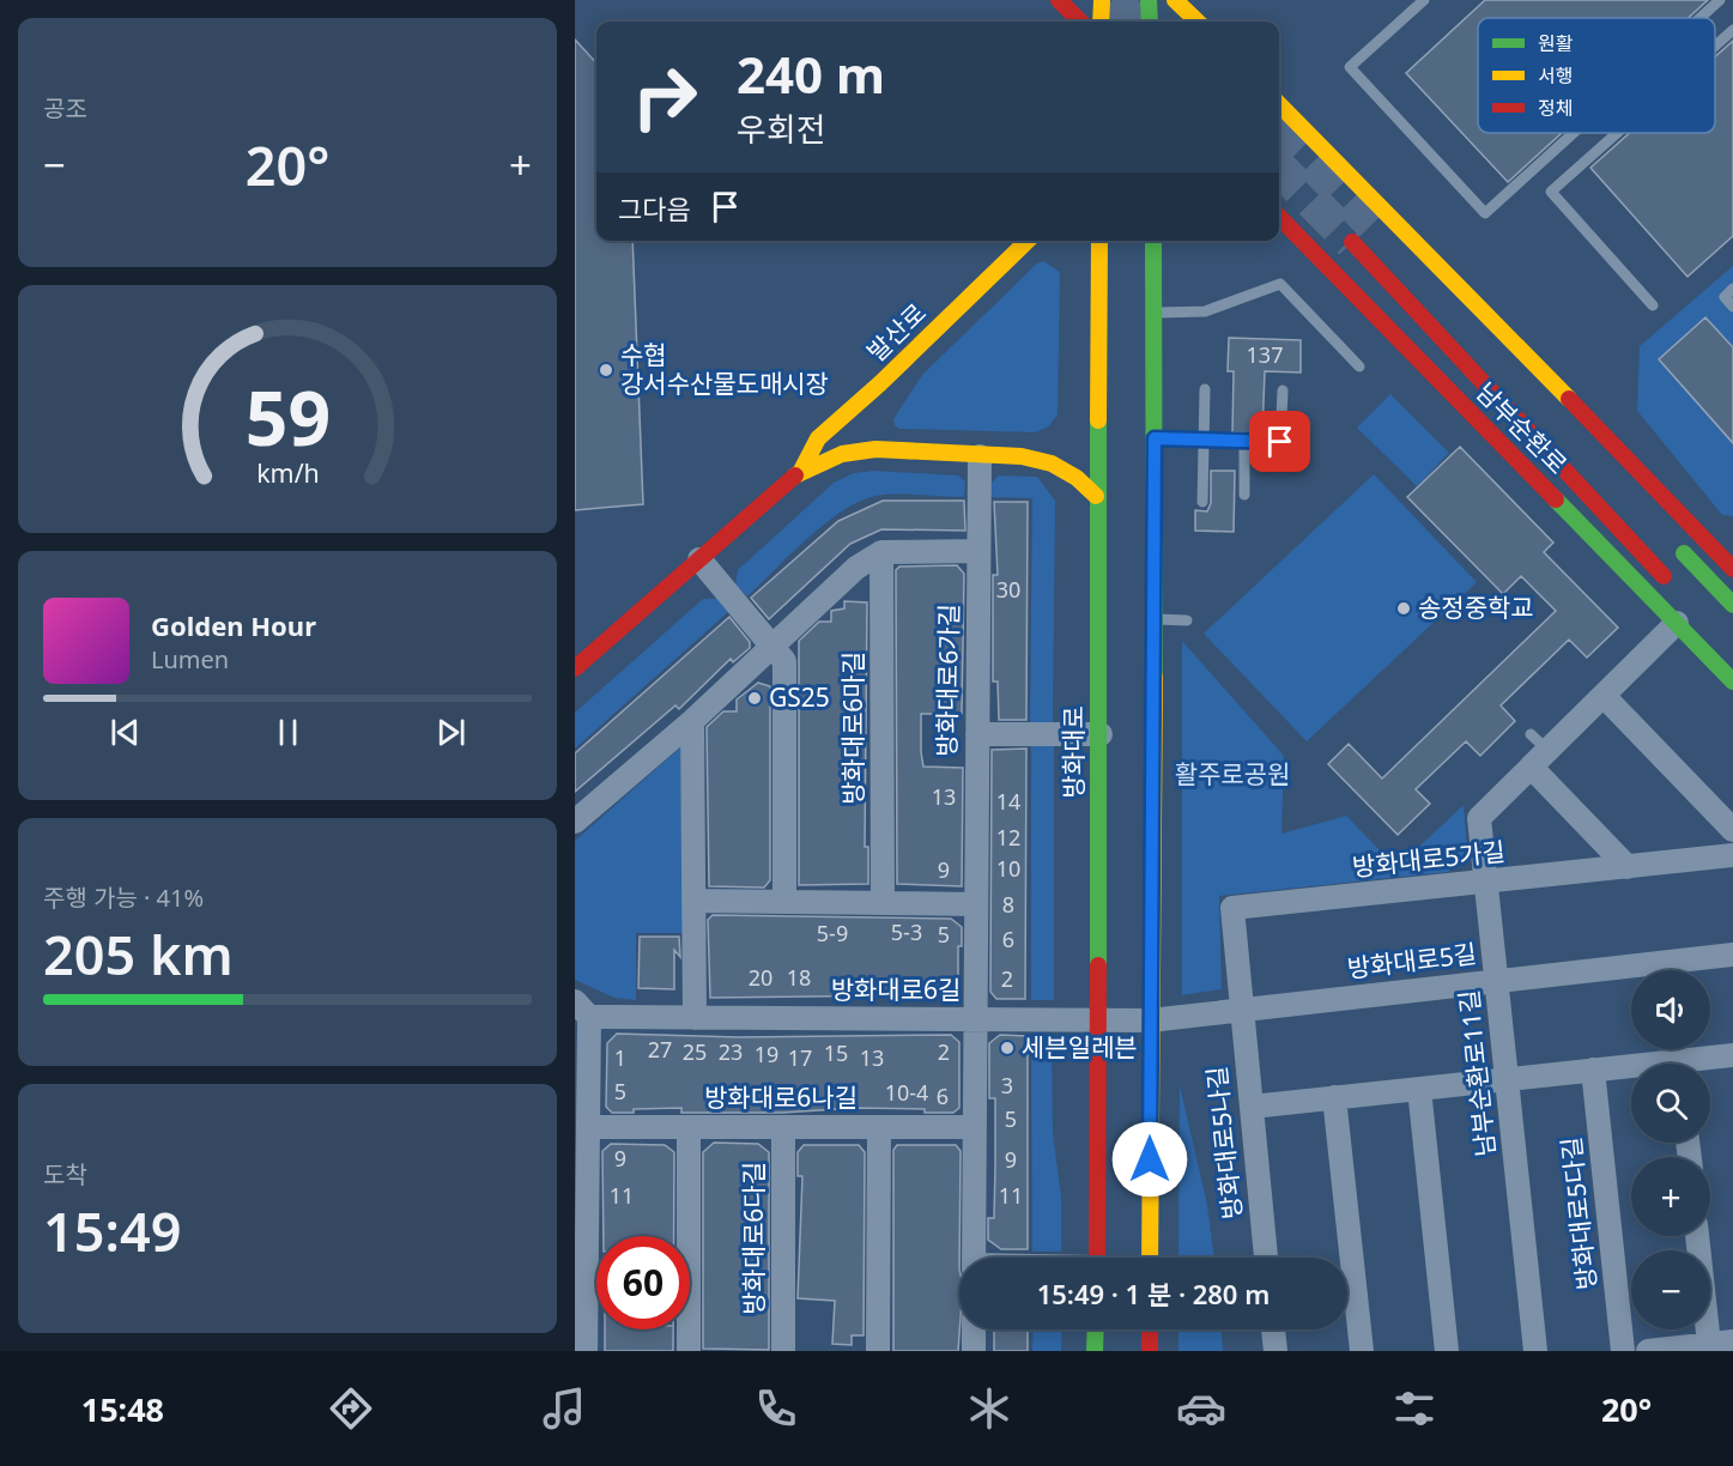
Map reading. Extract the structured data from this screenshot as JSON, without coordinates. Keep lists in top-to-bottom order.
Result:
{
  "streets": {
    "main road": ["발산로", "남부순환로", "방화대로"],
    "street": [
      "방화대로6가길",
      "방화대로6마길",
      "방화대로5가길",
      "방화대로5길",
      "방화대로6길",
      "남부순환로11길",
      "방화대로6나길",
      "방화대로5나길",
      "방화대로5다길",
      "방화대로6다길"
    ]
  },
  "crossings": [
    ["발산로", "방화대로6가길"],
    ["발산로", "방화대로"],
    ["남부순환로", "남부순환로11길"],
    ["방화대로6가길", "방화대로6길"],
    ["방화대로", "방화대로5길"],
    ["방화대로", "방화대로6길"],
    ["방화대로5가길", "방화대로5길"],
    ["방화대로5가길", "남부순환로11길"],
    ["방화대로5가길", "방화대로5나길"],
    ["방화대로5길", "방화대로6길"],
    ["방화대로5길", "남부순환로11길"],
    ["방화대로5길", "방화대로5나길"],
    ["방화대로6나길", "방화대로6다길"]
  ],
  "parks": ["활주로공원"],
  "places": [
    "수협 강서수산물도매시장",
    "송정중학교",
    "GS25",
    "세븐일레븐"
  ],
  "house_numbers": [
    "137",
    "30",
    "13",
    "14",
    "12",
    "10",
    "9",
    "8",
    "5-3",
    "5-9",
    "5",
    "6",
    "20",
    "18",
    "2",
    "27",
    "25",
    "23",
    "2",
    "15",
    "19",
    "1",
    "17",
    "13",
    "3",
    "5",
    "10-4",
    "6",
    "5",
    "9",
    "9",
    "11",
    "11"
  ],
  "legend": ["원활", "서행", "정체"],
  "page": {
    "tile": [
      "공조",
      ["주행 가능 · 41%", "205 km"],
      ["도착", "15:49"]
    ],
    "turn": ["240 m", "우회전"],
    "heat": ["−", "20°", "+"],
    "then": "그다음",
    "song": ["Golden Hour", "Lumen"],
    "map_buttons": ["+", "−"],
    "limit": "60",
    "trip": "15:49 · 1 분 · 280 m",
    "tabs": ["15:48", "20°"],
    "gauge": ["59", "km/h"]
  }
}
